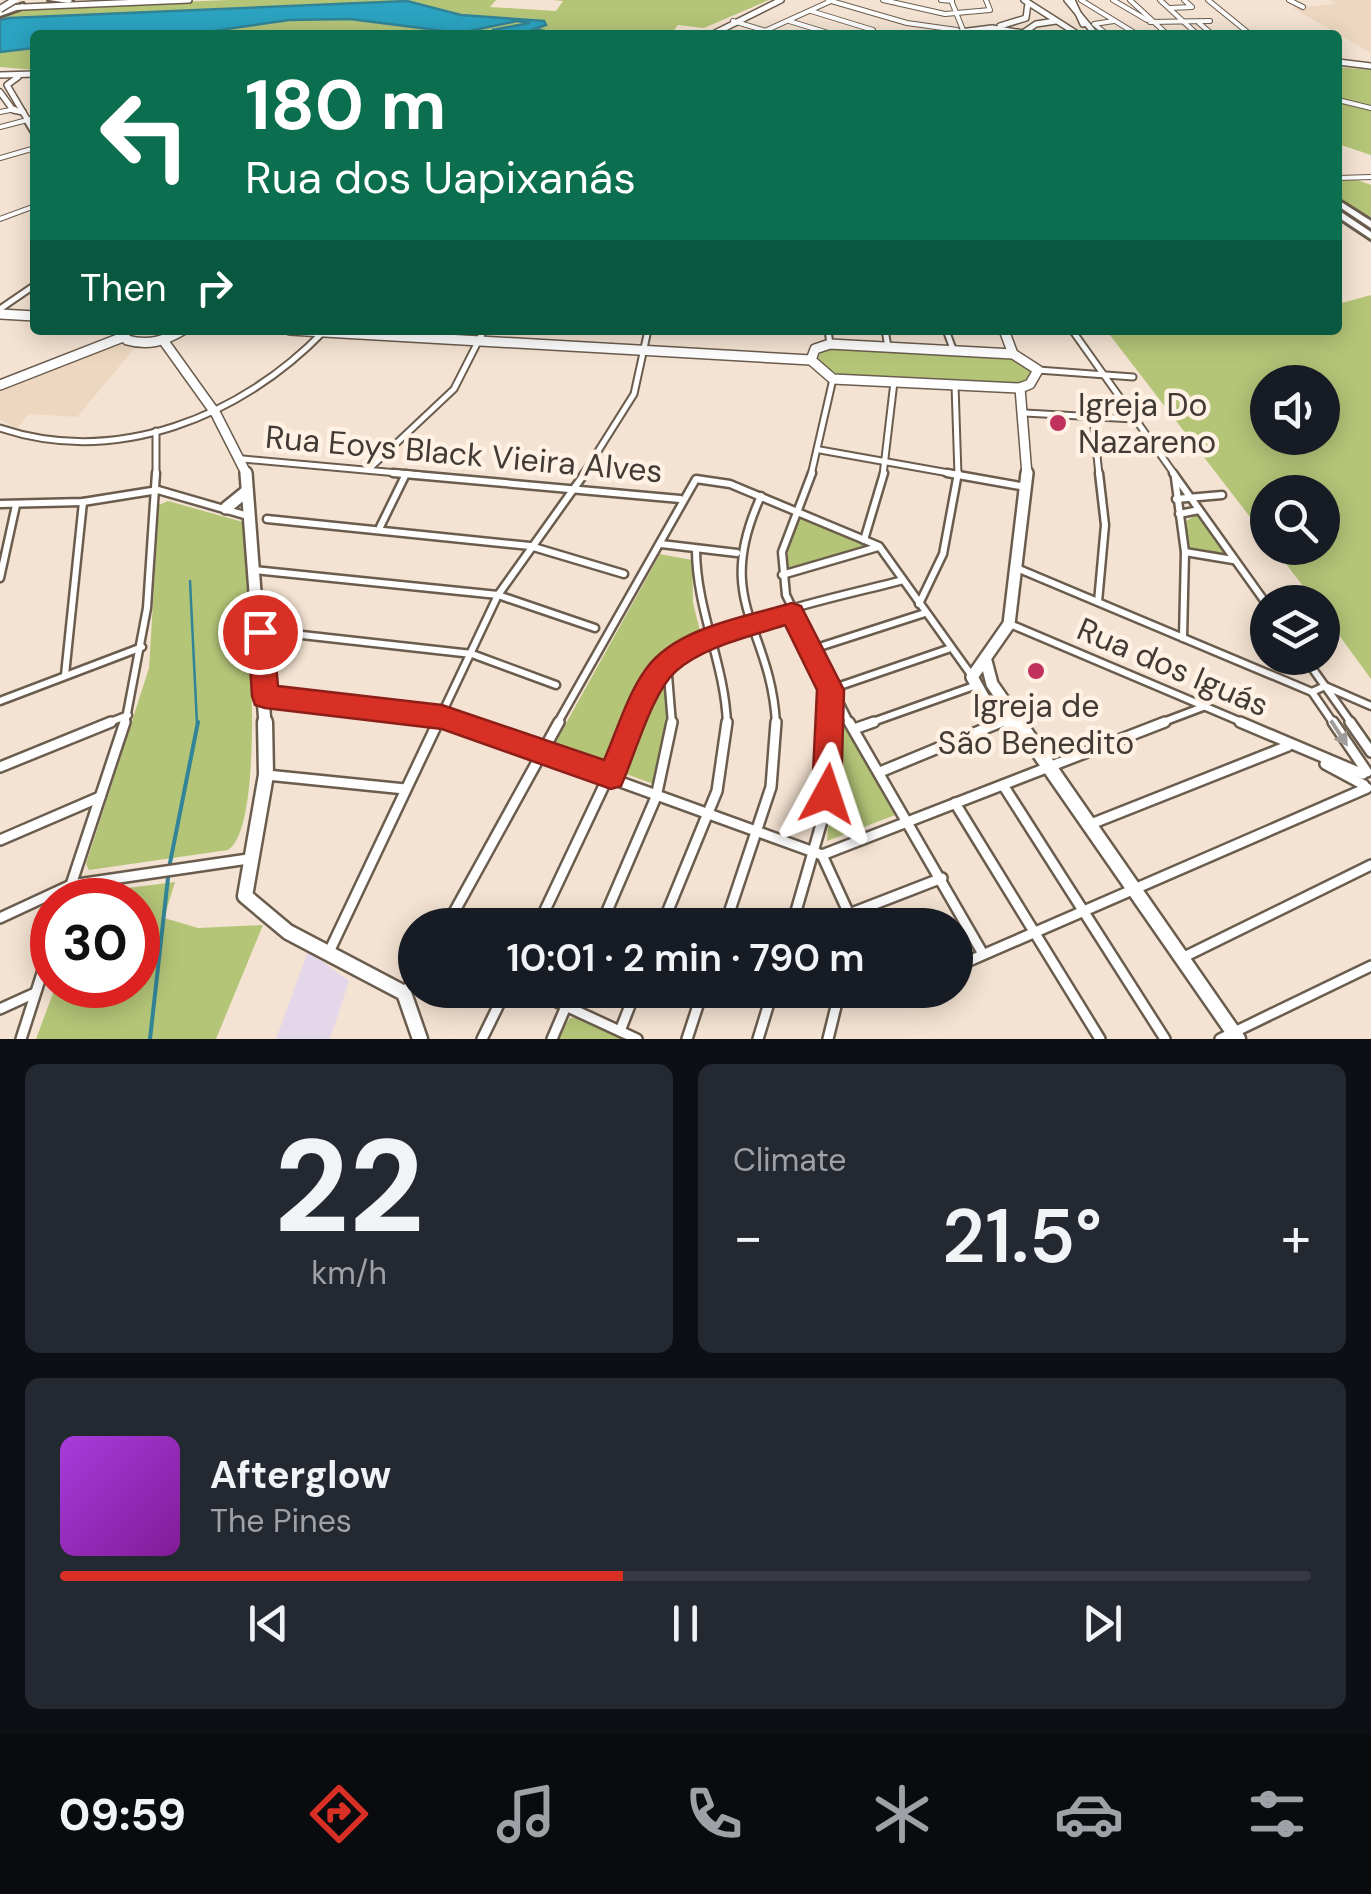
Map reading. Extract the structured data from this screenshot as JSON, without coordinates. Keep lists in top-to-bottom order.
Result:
{
  "streets": {
    "street": ["Rua Eoys Black Vieira Alves", "Rua dos Iguás"]
  },
  "places": ["Igreja Do Nazareno", "Igreja de São Benedito"],
  "page": {
    "turn": ["180 m", "Rua dos Uapixanás"],
    "then": "Then",
    "limit": "30",
    "trip": "10:01 · 2 min · 790 m",
    "tile": [
      ["22", "km/h"],
      "Climate"
    ],
    "heat": ["−", "21.5°", "+"],
    "song": ["Afterglow", "The Pines"],
    "tabs": "09:59"
  }
}
